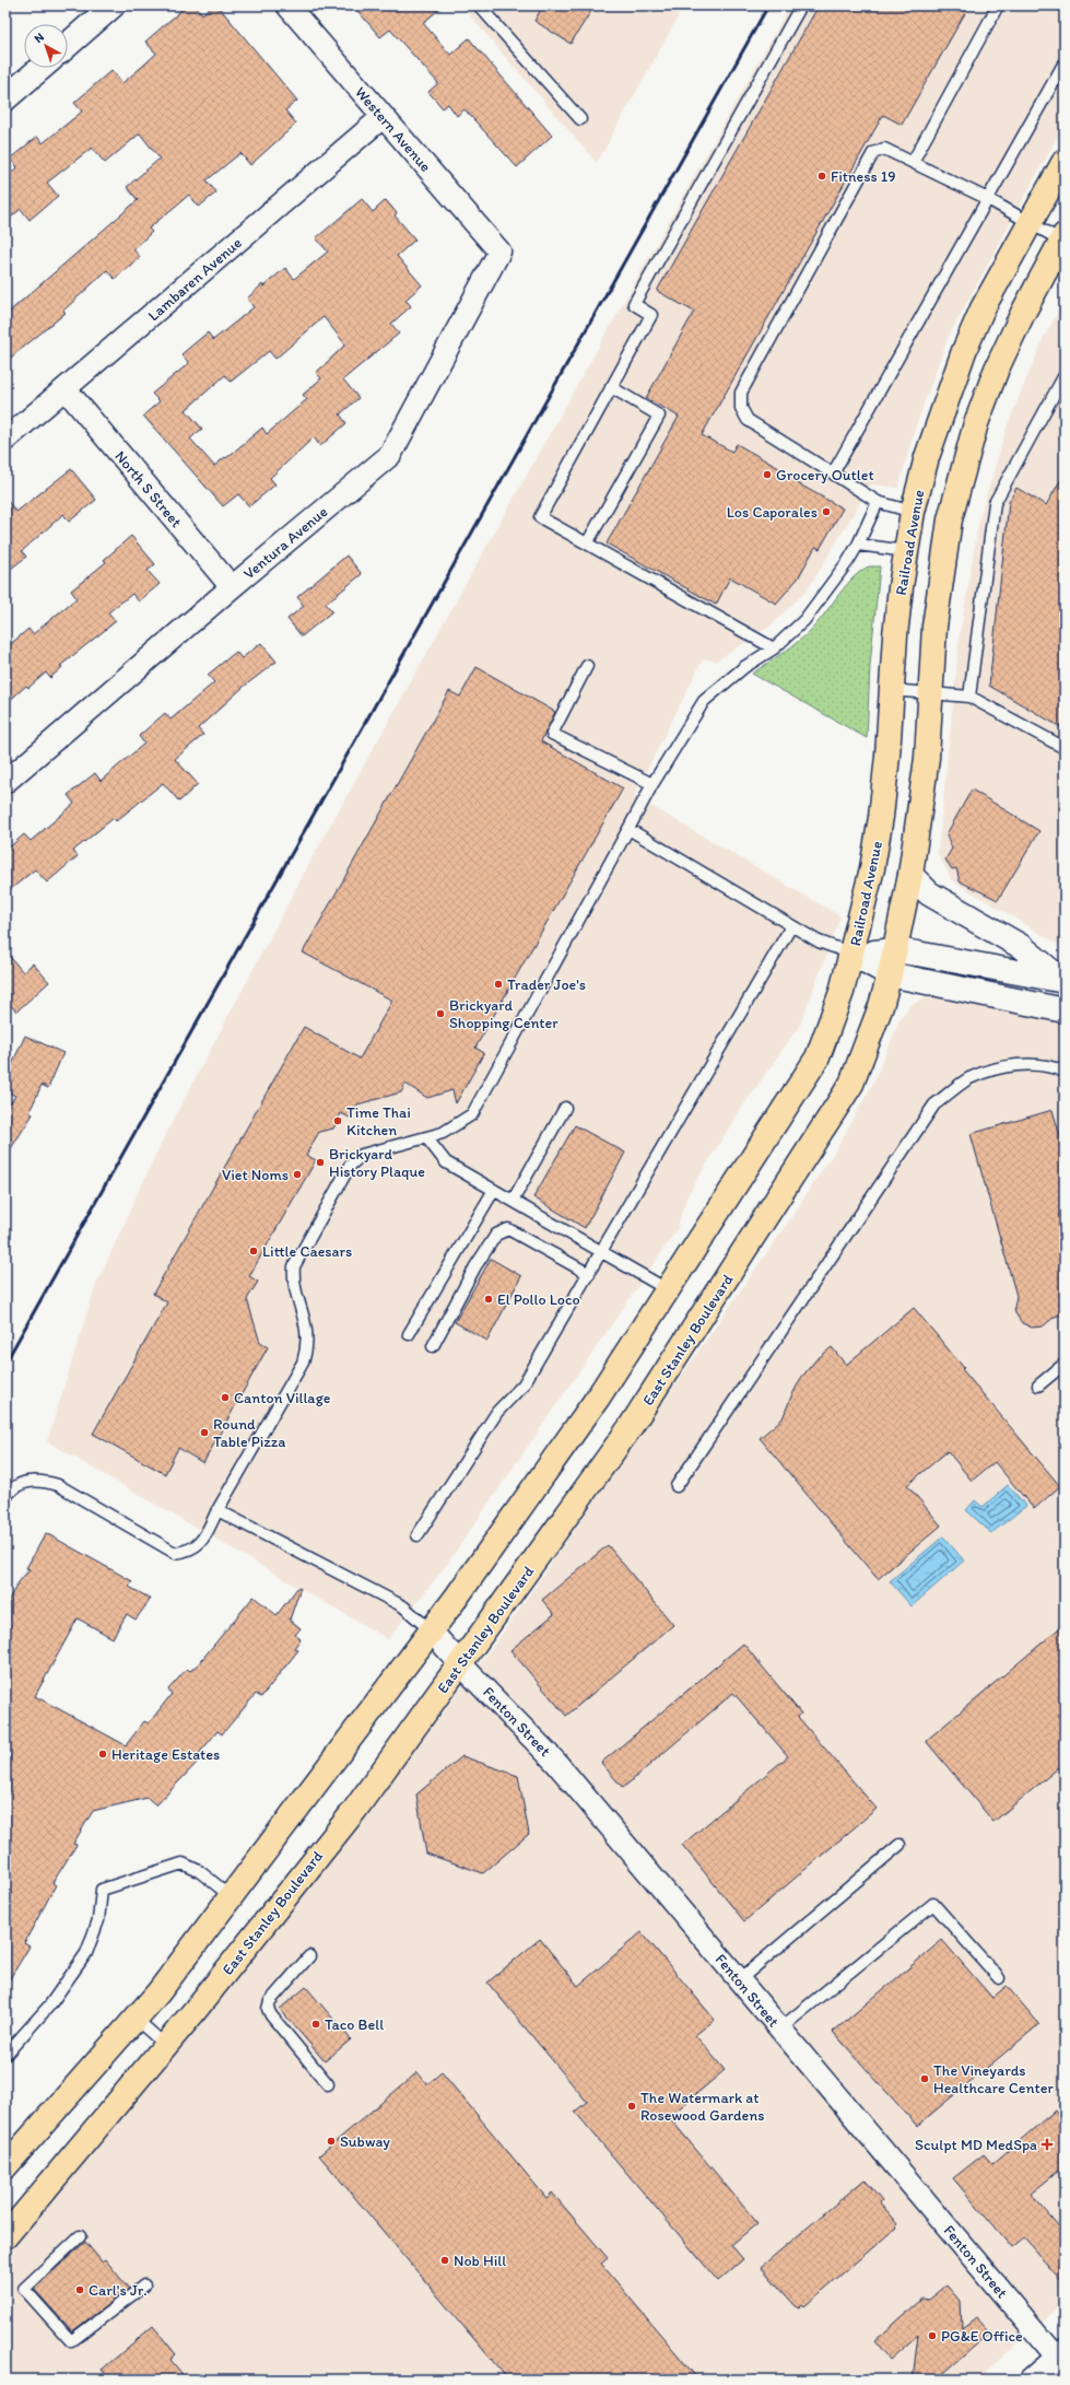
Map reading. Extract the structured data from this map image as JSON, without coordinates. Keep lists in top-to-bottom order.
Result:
{
  "streets": {
    "main road": ["Railroad Avenue", "East Stanley Boulevard"],
    "street": [
      "Western Avenue",
      "Lambaren Avenue",
      "North S Street",
      "Ventura Avenue",
      "Fenton Street"
    ]
  },
  "crossings": [
    ["Western Avenue", "Lambaren Avenue"],
    ["Western Avenue", "Ventura Avenue"],
    ["Lambaren Avenue", "North S Street"],
    ["North S Street", "Ventura Avenue"],
    ["East Stanley Boulevard", "Fenton Street"]
  ],
  "places": {
    "other": [
      "Fitness 19",
      "Grocery Outlet",
      "Los Caporales",
      "Trader Joe's",
      "Brickyard Shopping Center",
      "Time Thai Kitchen",
      "Brickyard History Plaque",
      "Viet Noms",
      "Little Caesars",
      "El Pollo Loco",
      "Canton Village",
      "Round Table Pizza",
      "Heritage Estates",
      "Taco Bell",
      "The Vineyards Healthcare Center",
      "The Watermark at Rosewood Gardens",
      "Subway",
      "Nob Hill",
      "Carl's Jr.",
      "PG&E Office"
    ],
    "health": ["Sculpt MD MedSpa"]
  },
  "north": "top left"
}
